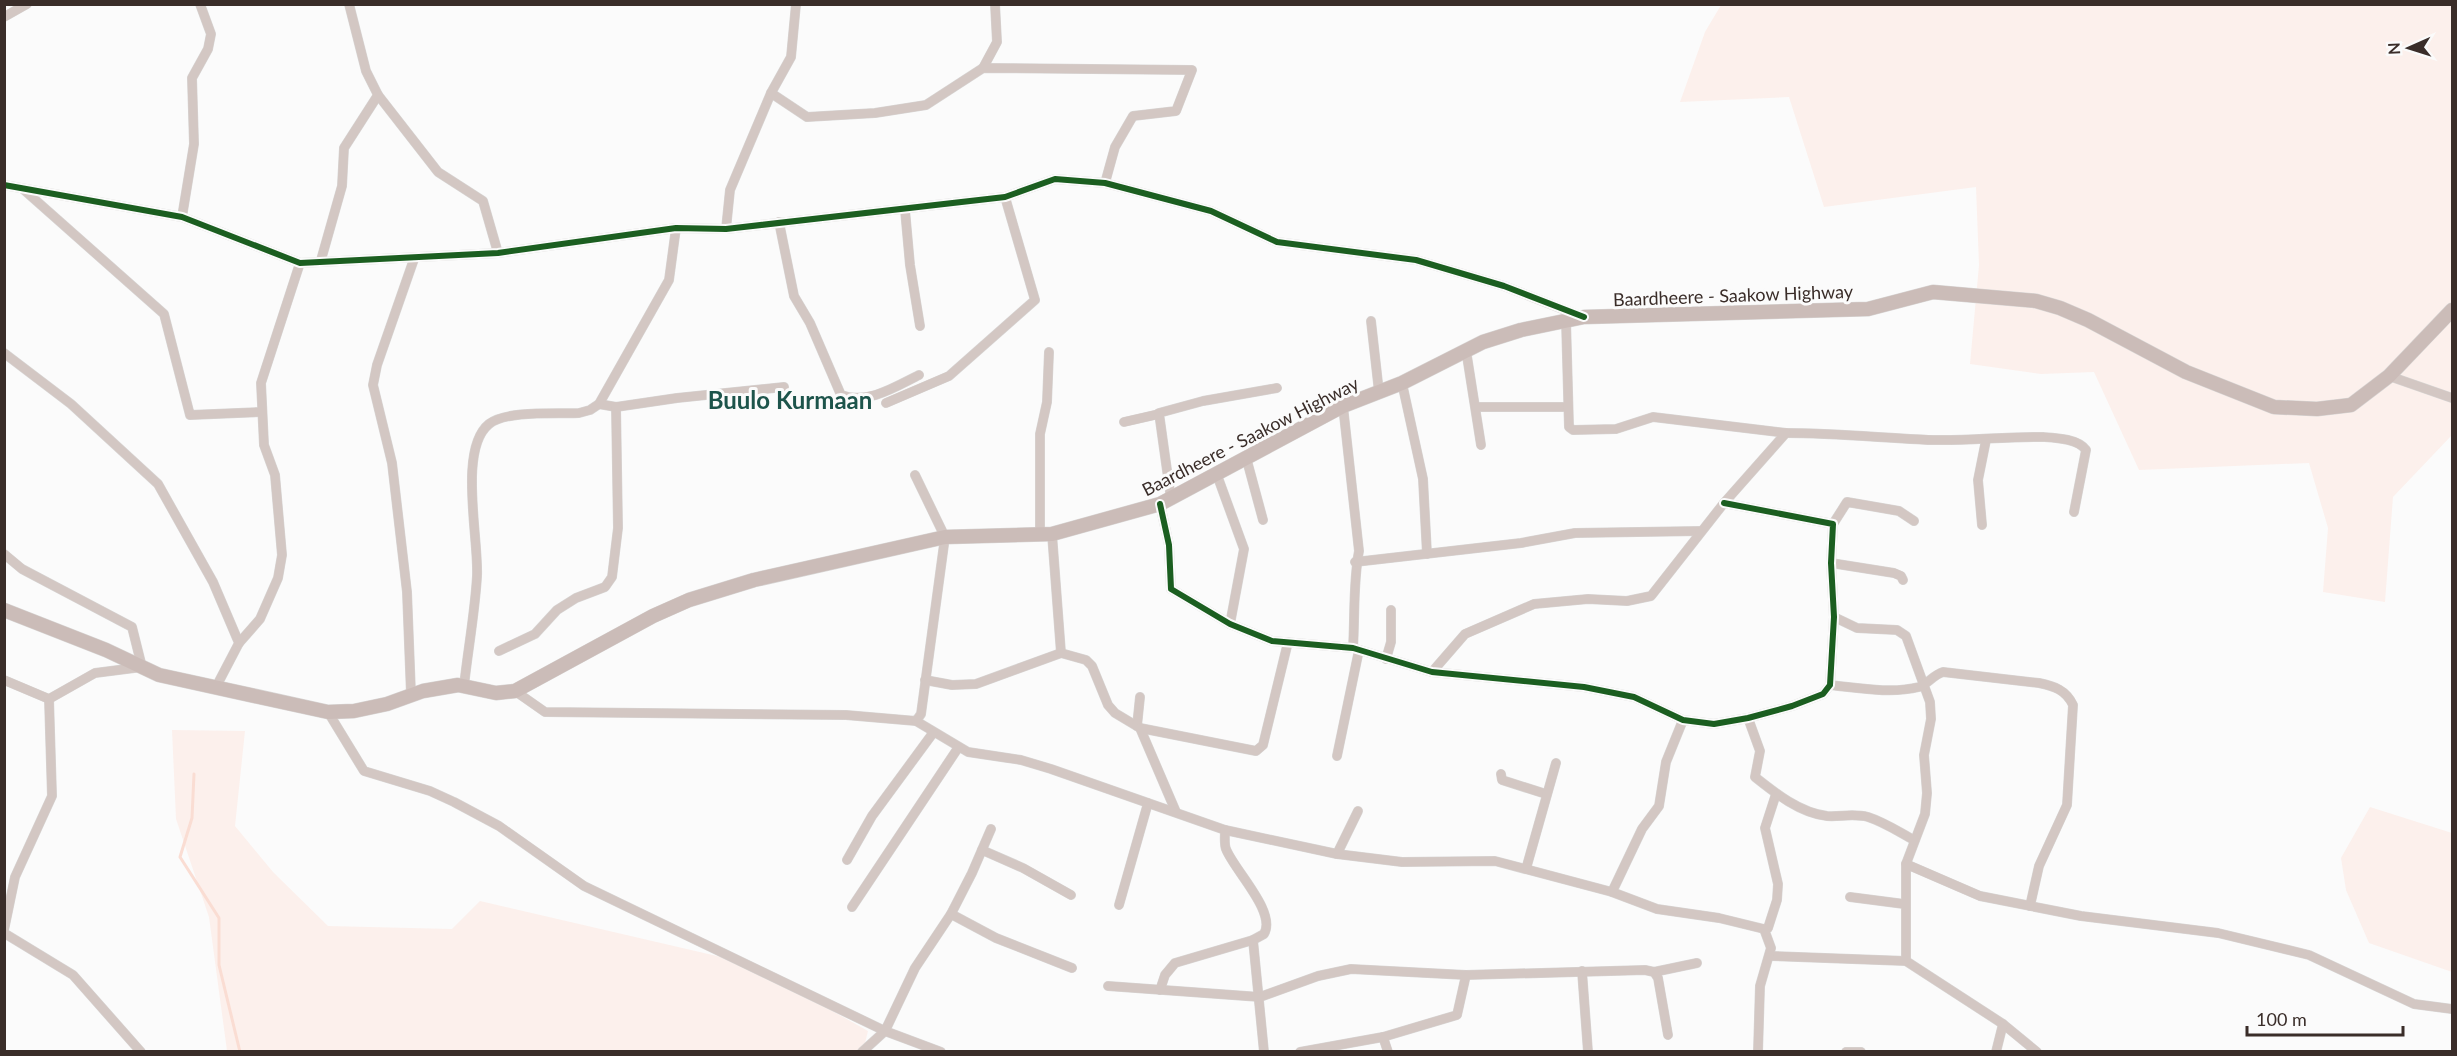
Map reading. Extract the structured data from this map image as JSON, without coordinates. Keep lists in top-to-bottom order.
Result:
{
  "streets": {
    "main road": ["Baardheere - Saakow Highway"]
  },
  "districts": ["Buulo Kurmaan"],
  "scale_bar": "100 m",
  "north": "left"
}
